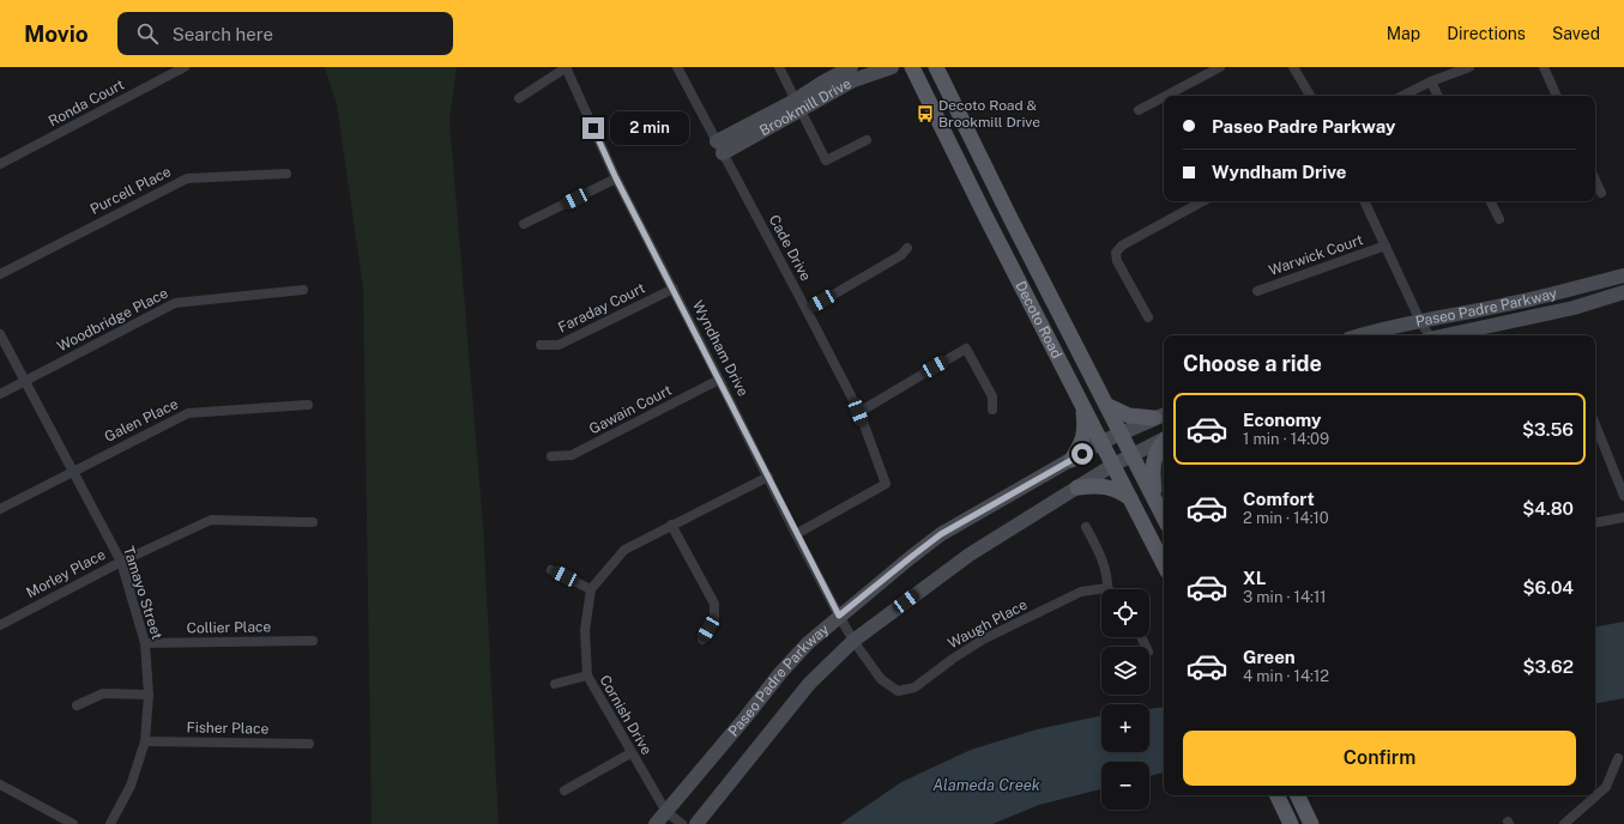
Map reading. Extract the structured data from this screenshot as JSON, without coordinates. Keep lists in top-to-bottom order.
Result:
{
  "streets": {
    "main road": ["Brookmill Drive", "Paseo Padre Parkway", "Decoto Road"],
    "street": [
      "Ronda Court",
      "Purcell Place",
      "Cade Drive",
      "Warwick Court",
      "Faraday Court",
      "Woodbridge Place",
      "Wyndham Drive",
      "Gawain Court",
      "Galen Place",
      "Morley Place",
      "Tamayo Street",
      "Waugh Place",
      "Collier Place",
      "Cornish Drive",
      "Fisher Place"
    ]
  },
  "crossings": [
    ["Brookmill Drive", "Cade Drive"],
    ["Cade Drive", "Wyndham Drive"],
    ["Faraday Court", "Wyndham Drive"],
    ["Paseo Padre Parkway", "Decoto Road"],
    ["Paseo Padre Parkway", "Wyndham Drive"],
    ["Paseo Padre Parkway", "Waugh Place"],
    ["Paseo Padre Parkway", "Cornish Drive"],
    ["Woodbridge Place", "Tamayo Street"],
    ["Wyndham Drive", "Gawain Court"],
    ["Wyndham Drive", "Waugh Place"],
    ["Galen Place", "Tamayo Street"],
    ["Morley Place", "Tamayo Street"],
    ["Tamayo Street", "Collier Place"],
    ["Tamayo Street", "Fisher Place"]
  ],
  "water": ["Alameda Creek"],
  "places": {
    "bus stop": ["Decoto Road & Brookmill Drive"]
  },
  "page": {
    "header": "Movio",
    "search": "Search here",
    "nav": ["Map", "Directions", "Saved"],
    "banner": ["Paseo Padre Parkway", "Wyndham Drive"],
    "bubble": "2 min",
    "heading": "Choose a ride",
    "list": [
      {
        "name": "Economy",
        "note": "1 min · 14:09",
        "value": "$3.56"
      },
      {
        "name": "Comfort",
        "note": "2 min · 14:10",
        "value": "$4.80"
      },
      {
        "name": "XL",
        "note": "3 min · 14:11",
        "value": "$6.04"
      },
      {
        "name": "Green",
        "note": "4 min · 14:12",
        "value": "$3.62"
      }
    ],
    "map_buttons": ["+", "−"],
    "buttons": "Confirm"
  }
}
